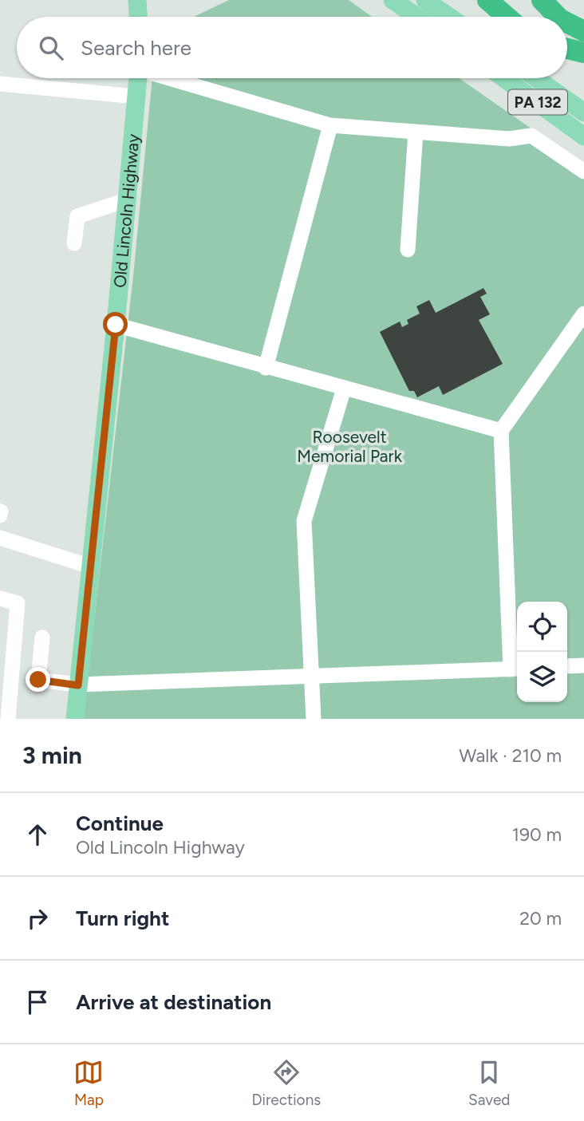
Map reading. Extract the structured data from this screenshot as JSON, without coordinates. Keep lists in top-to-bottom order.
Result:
{
  "streets": {
    "main road": ["PA 132", "Old Lincoln Highway"]
  },
  "parks": ["Roosevelt Memorial Park"],
  "page": {
    "search": "Search here",
    "heading": ["3 min", "Walk · 210 m"],
    "list": [
      ["Continue", "Old Lincoln Highway", "190 m"],
      ["Turn right", "20 m"],
      "Arrive at destination"
    ],
    "nav": ["Map", "Directions", "Saved"]
  }
}
